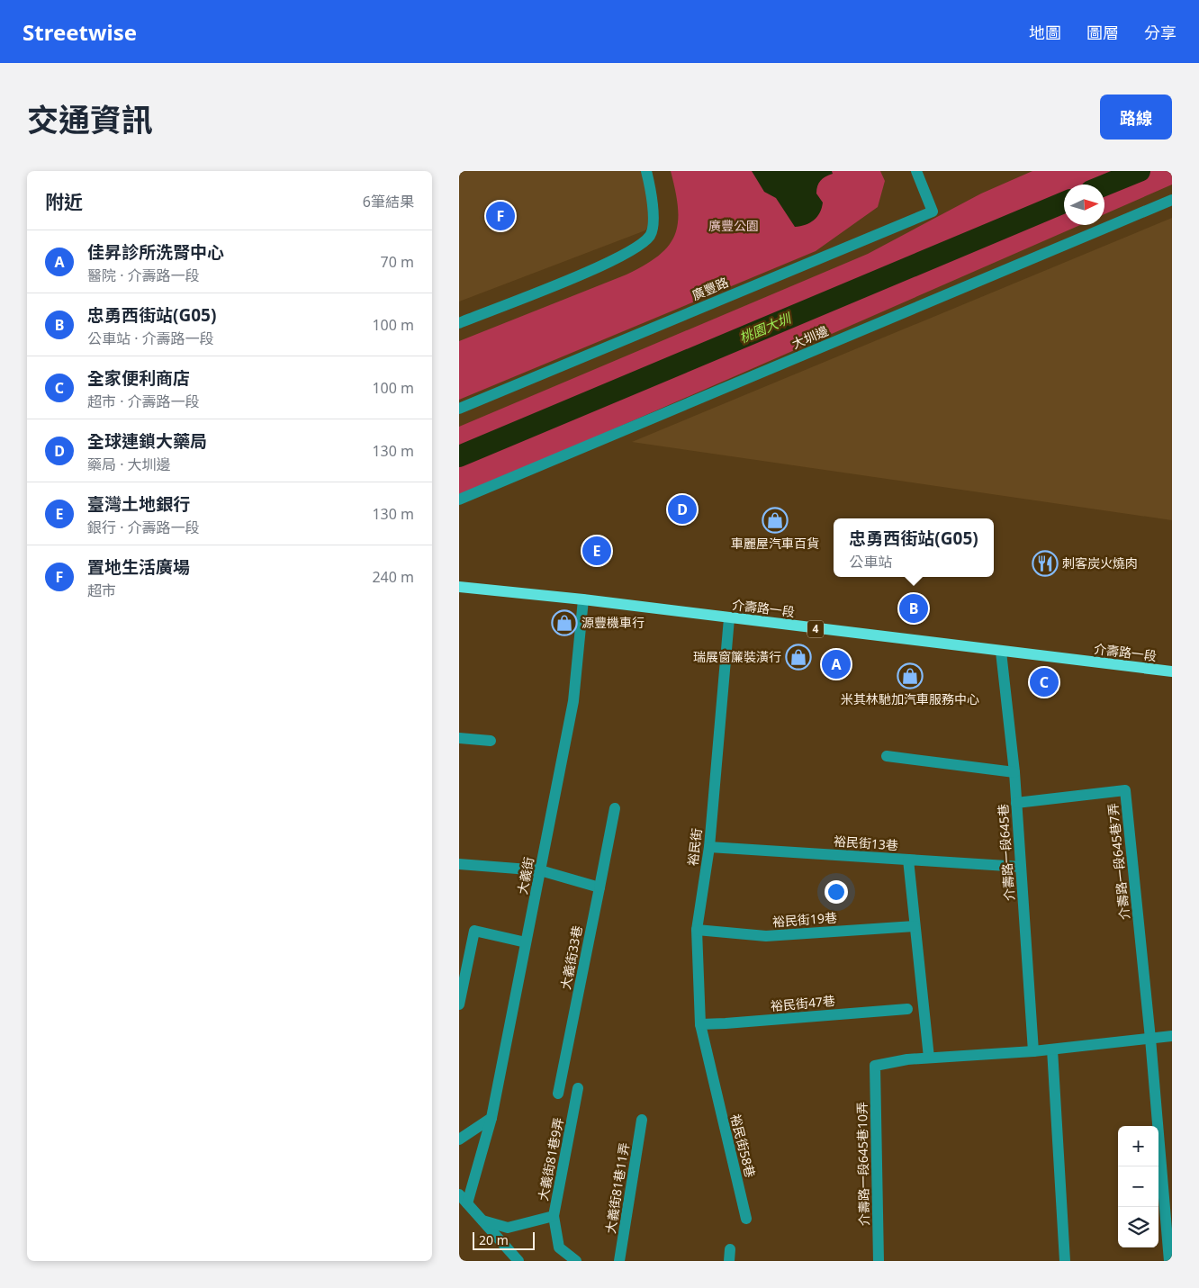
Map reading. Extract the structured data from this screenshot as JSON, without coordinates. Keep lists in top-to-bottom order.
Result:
{
  "streets": {
    "main road": ["介壽路一段", "4"],
    "street": [
      "廣豐路",
      "大圳邊",
      "裕民街13巷",
      "裕民街",
      "介壽路一段645巷",
      "介壽路一段645巷7弄",
      "大義街",
      "裕民街19巷",
      "大義街33巷",
      "裕民街47巷",
      "裕民街58巷",
      "大義街81巷9弄",
      "介壽路一段645巷10弄",
      "大義街81巷11弄"
    ]
  },
  "crossings": [
    ["介壽路一段", "裕民街"],
    ["介壽路一段", "介壽路一段645巷"],
    ["介壽路一段", "大義街"],
    ["裕民街13巷", "裕民街"],
    ["裕民街13巷", "介壽路一段645巷"],
    ["裕民街", "裕民街19巷"],
    ["裕民街", "裕民街47巷"],
    ["裕民街", "裕民街58巷"],
    ["介壽路一段645巷", "介壽路一段645巷7弄"]
  ],
  "water": ["桃園大圳"],
  "parks": ["廣豐公園"],
  "places": {
    "shop": [
      "車麗屋汽車百貨",
      "源豐機車行",
      "瑞展窗簾裝潢行",
      "米其林馳加汽車服務中心"
    ],
    "restaurant": ["刺客炭火燒肉"]
  },
  "scale_bar": "20 m",
  "north": "right",
  "page": {
    "header": "Streetwise",
    "nav": ["地圖", "圖層", "分享"],
    "title": "交通資訊",
    "buttons": "路線",
    "heading": ["附近", "6筆結果"],
    "pins": [
      "F",
      "D",
      "E",
      "B",
      "A",
      "C"
    ],
    "list": [
      {
        "mark": "A",
        "name": "佳昇診所洗腎中心",
        "note": "醫院 · 介壽路一段",
        "value": "70 m"
      },
      {
        "mark": "B",
        "name": "忠勇西街站(G05)",
        "note": "公車站 · 介壽路一段",
        "value": "100 m"
      },
      {
        "mark": "C",
        "name": "全家便利商店",
        "note": "超市 · 介壽路一段",
        "value": "100 m"
      },
      {
        "mark": "D",
        "name": "全球連鎖大藥局",
        "note": "藥局 · 大圳邊",
        "value": "130 m"
      },
      {
        "mark": "E",
        "name": "臺灣土地銀行",
        "note": "銀行 · 介壽路一段",
        "value": "130 m"
      },
      {
        "mark": "F",
        "name": "置地生活廣場",
        "note": "超市",
        "value": "240 m"
      }
    ],
    "popup": ["忠勇西街站(G05)", "公車站"],
    "map_buttons": ["+", "−"],
    "scale": "20 m"
  }
}
